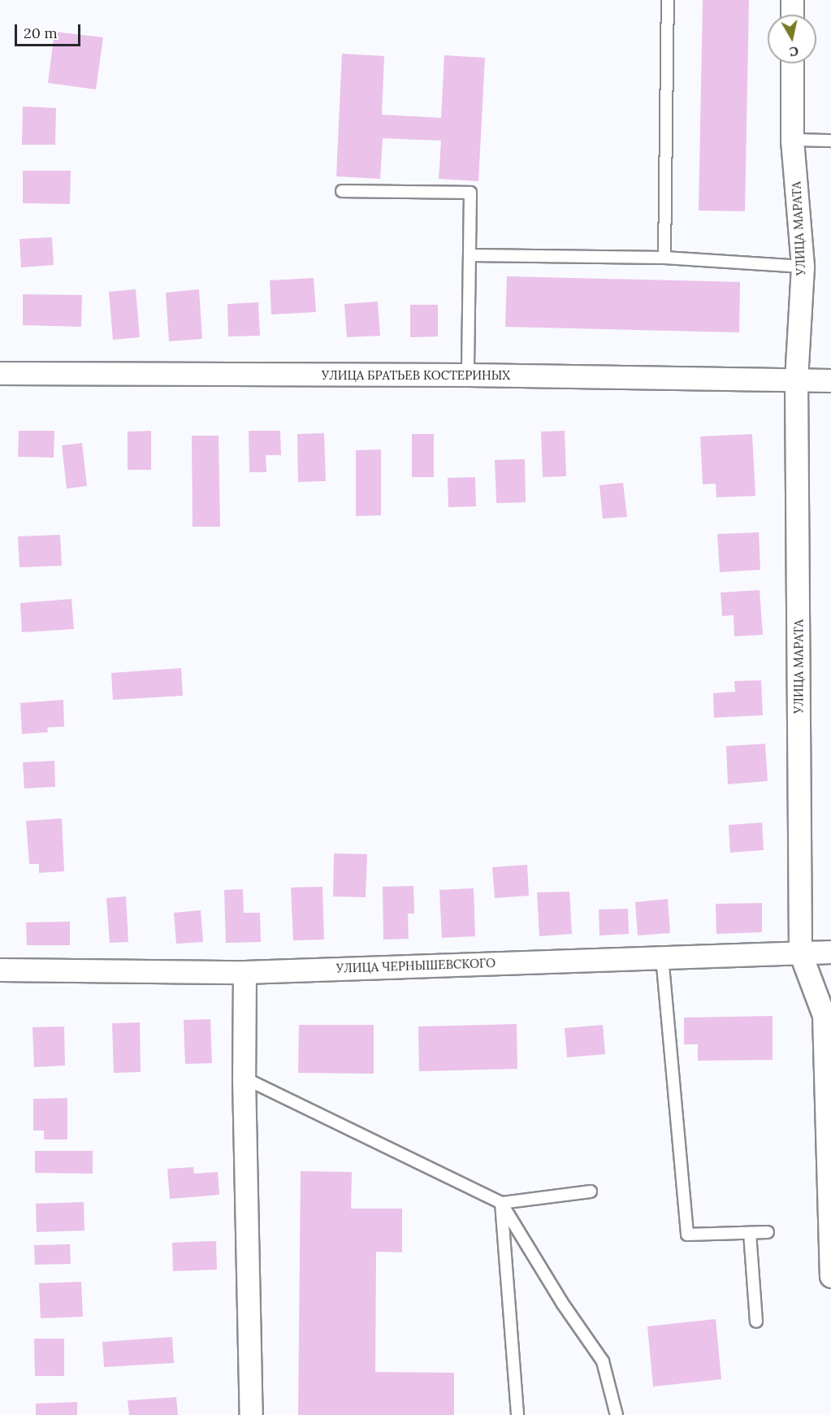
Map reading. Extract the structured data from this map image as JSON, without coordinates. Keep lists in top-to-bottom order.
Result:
{
  "streets": {
    "street": ["УЛИЦА МАРАТА", "УЛИЦА БРАТЬЕВ КОСТЕРИНЫХ", "УЛИЦА ЧЕРНЫШЕВСКОГО"]
  },
  "crossings": [
    ["УЛИЦА МАРАТА", "УЛИЦА БРАТЬЕВ КОСТЕРИНЫХ"],
    ["УЛИЦА МАРАТА", "УЛИЦА ЧЕРНЫШЕВСКОГО"]
  ],
  "scale_bar": "20 m",
  "north": "bottom"
}
